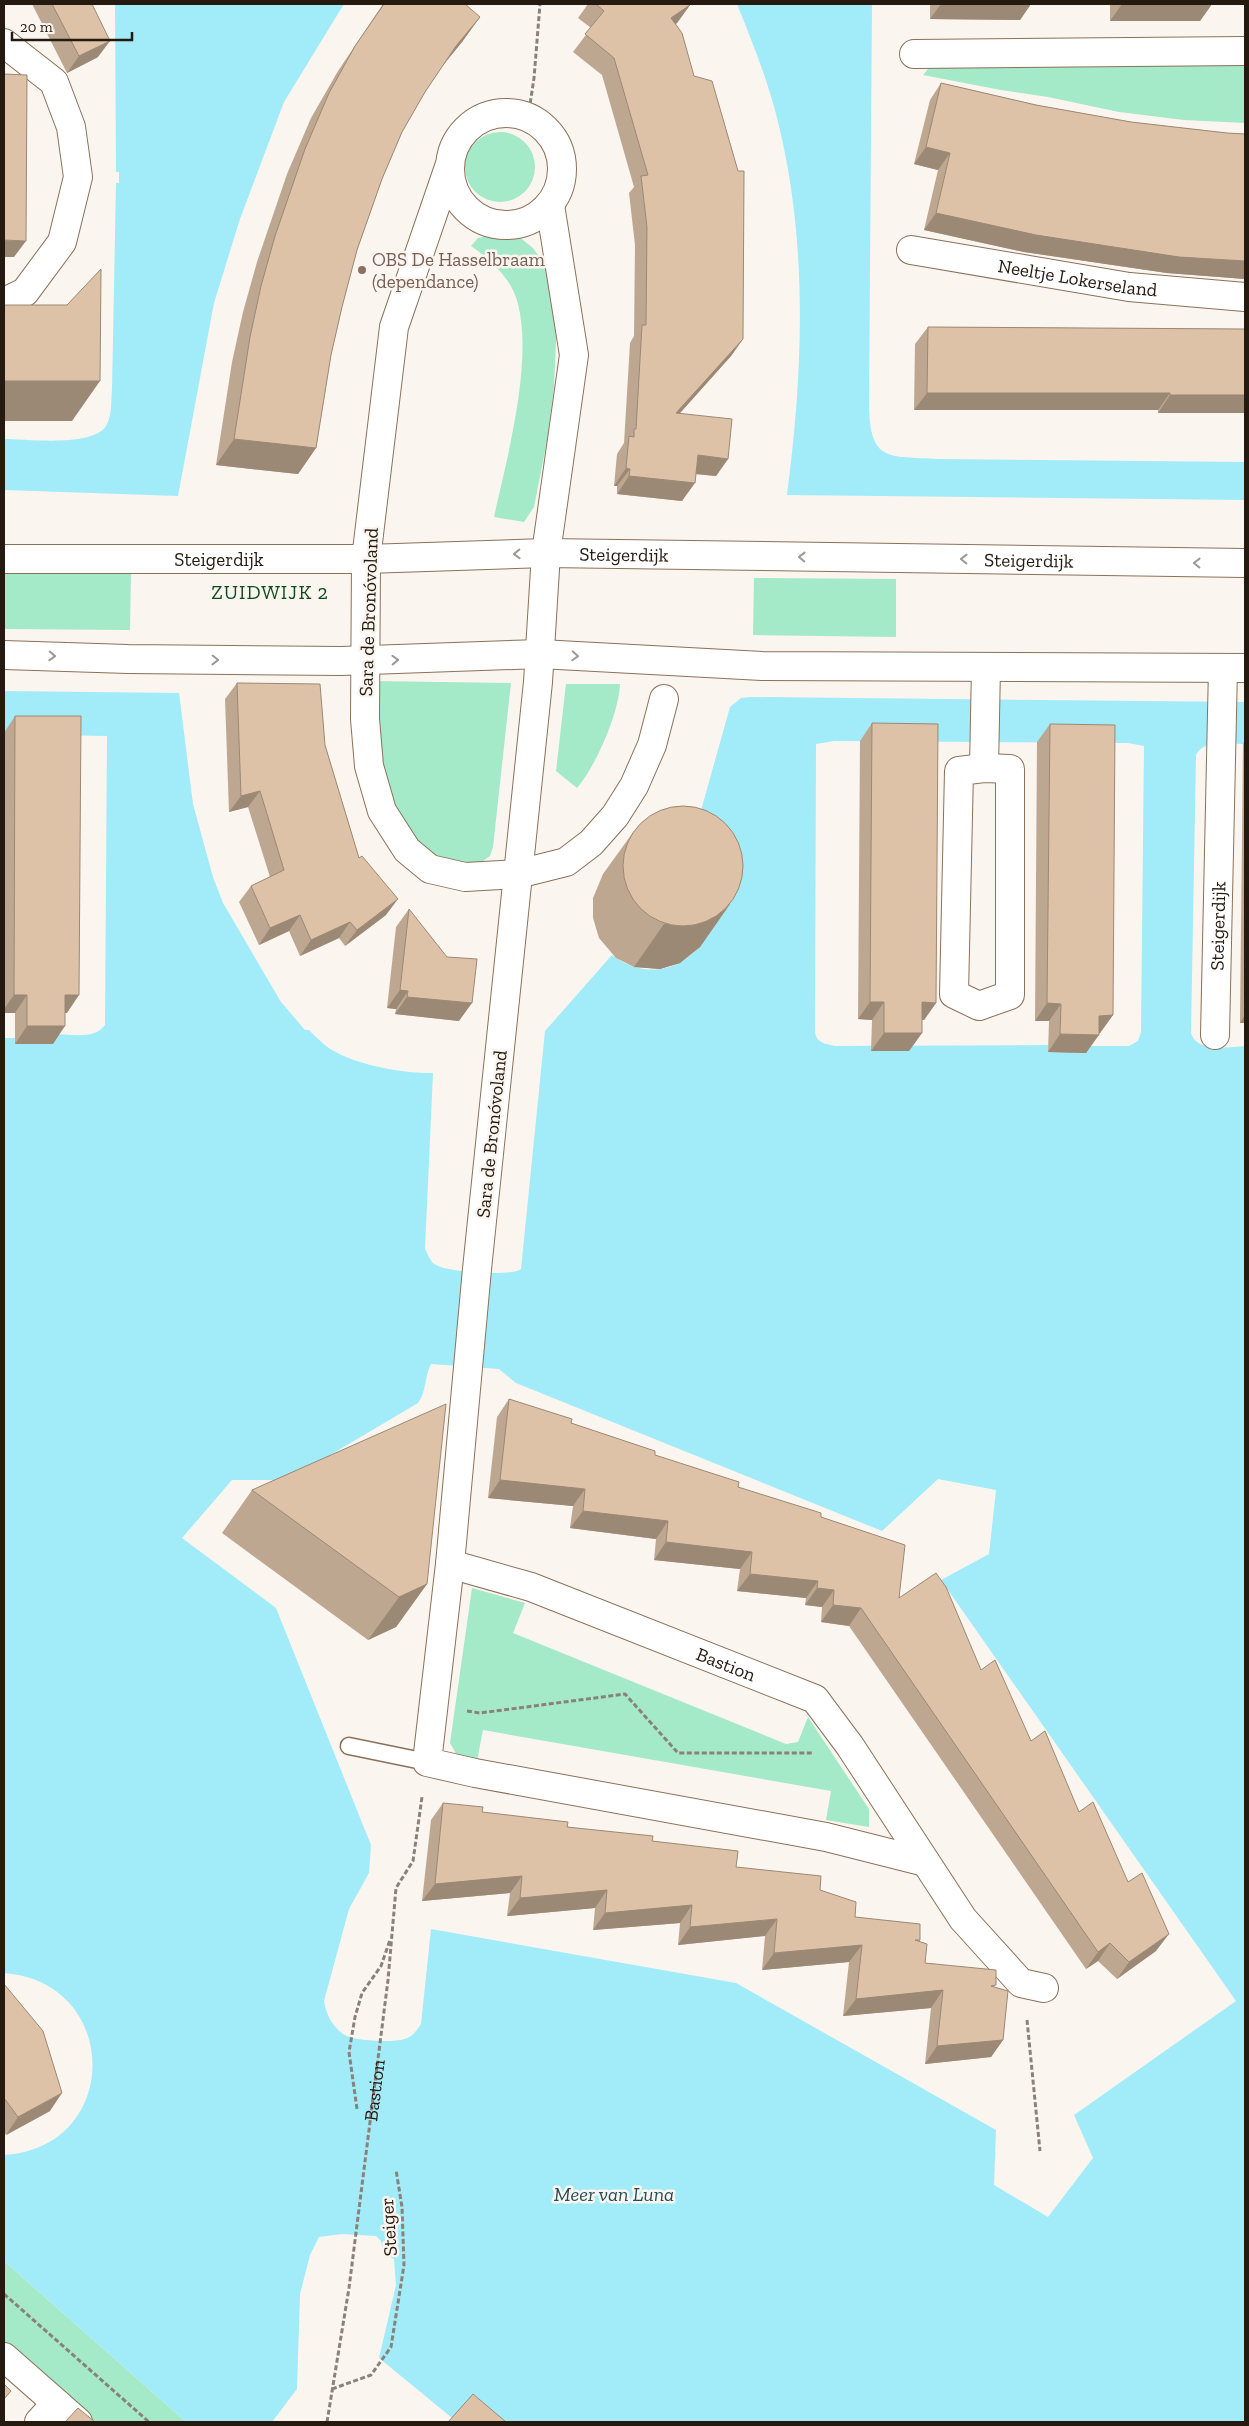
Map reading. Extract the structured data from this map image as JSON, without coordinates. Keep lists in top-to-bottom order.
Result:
{
  "streets": {
    "street": [
      "Neeltje Lokerseland",
      "Steigerdijk",
      "Sara de Bronóvoland",
      "Bastion"
    ],
    "path": ["Steiger"]
  },
  "crossings": [
    ["Steigerdijk", "Sara de Bronóvoland"],
    ["Sara de Bronóvoland", "Bastion"],
    ["Bastion", "Steiger"]
  ],
  "districts": ["ZUIDWIJK 2"],
  "water": ["Meer van Luna"],
  "places": ["OBS De Hasselbraam (dependance)"],
  "scale_bar": "20 m"
}
